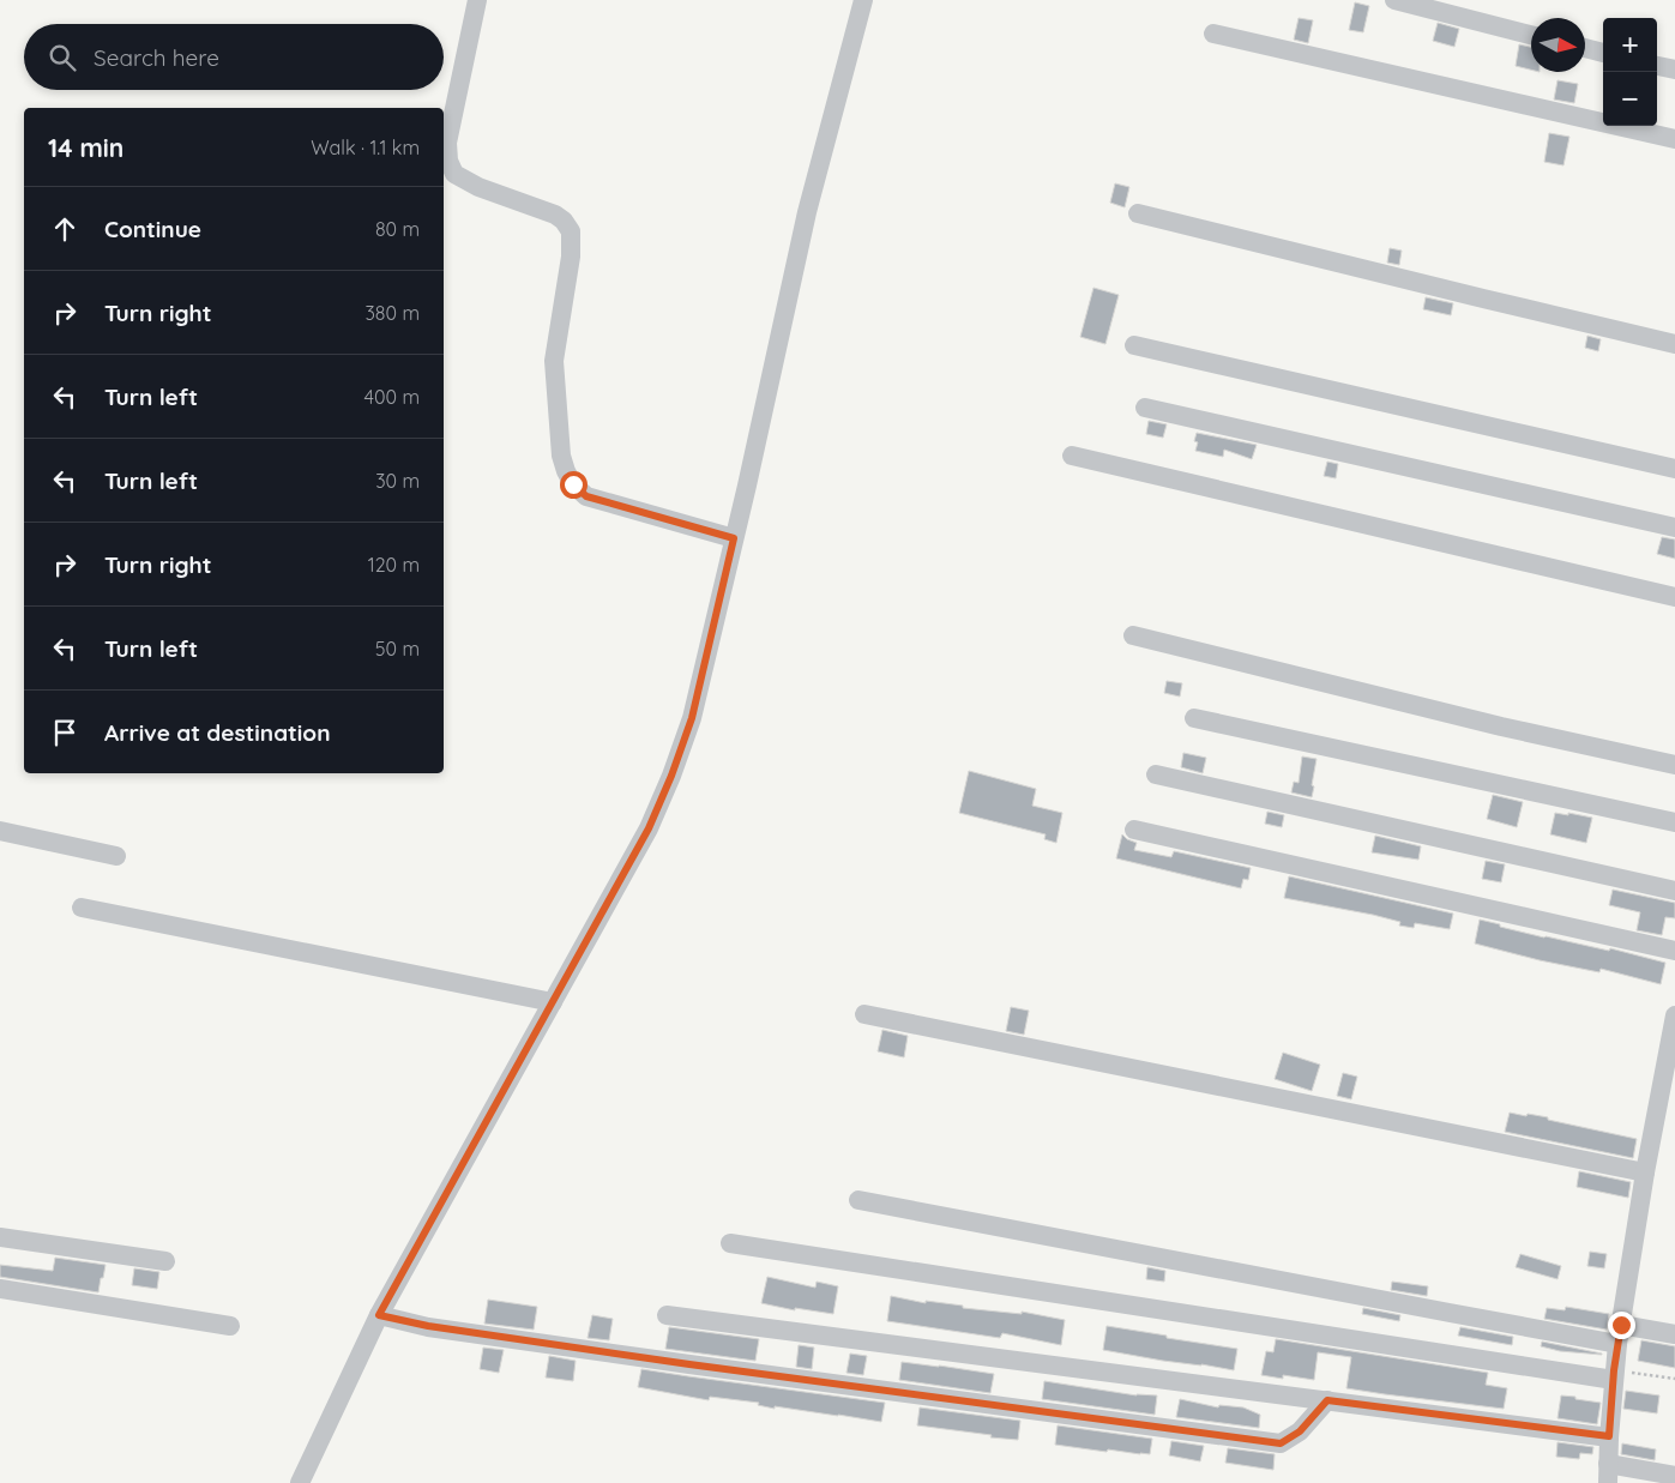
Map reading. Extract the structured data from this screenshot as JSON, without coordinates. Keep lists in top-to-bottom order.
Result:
{
  "north": "right",
  "page": {
    "map_buttons": ["+", "−"],
    "search": "Search here",
    "heading": ["14 min", "Walk · 1.1 km"],
    "list": [
      ["Continue", "80 m"],
      ["Turn right", "380 m"],
      ["Turn left", "400 m"],
      ["Turn left", "30 m"],
      ["Turn right", "120 m"],
      ["Turn left", "50 m"],
      "Arrive at destination"
    ]
  }
}
